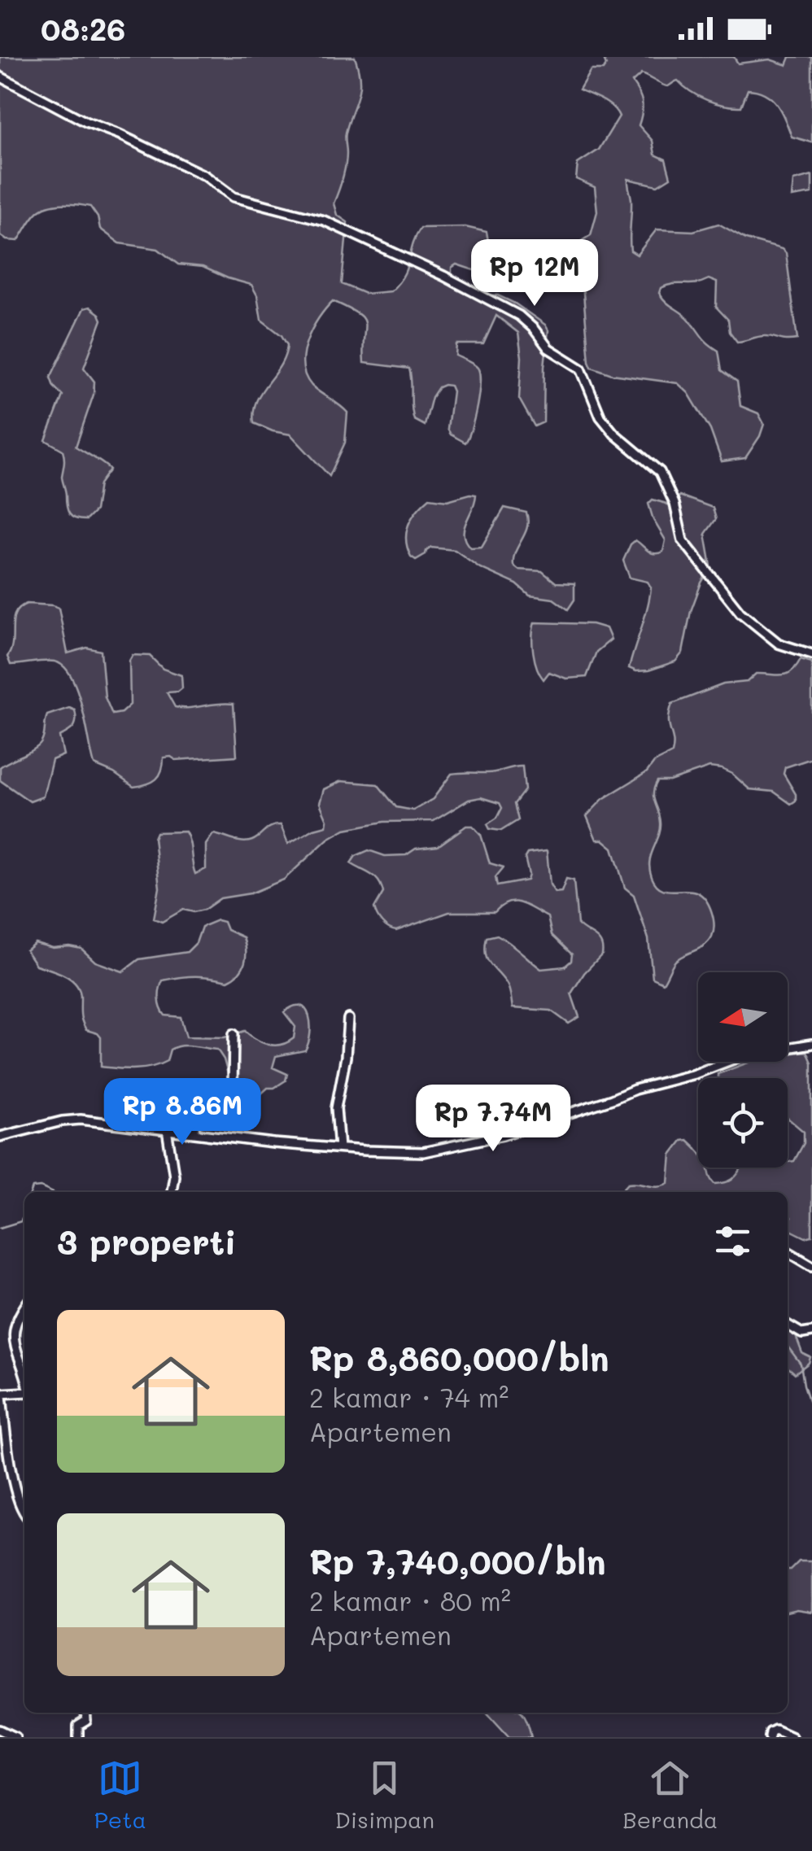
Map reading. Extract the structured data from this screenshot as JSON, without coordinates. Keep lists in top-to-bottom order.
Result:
{
  "north": "left",
  "page": {
    "status": "08:26",
    "price": ["Rp 12M", "Rp 8.86M", "Rp 7.74M"],
    "heading": "3 properti",
    "list": [
      {
        "name": "Rp 8,860,000/bln",
        "note": "2 kamar · 74 m² · Apartemen"
      },
      {
        "name": "Rp 7,740,000/bln",
        "note": "2 kamar · 80 m² · Apartemen"
      }
    ],
    "tabs": ["Peta", "Disimpan", "Beranda"]
  }
}
